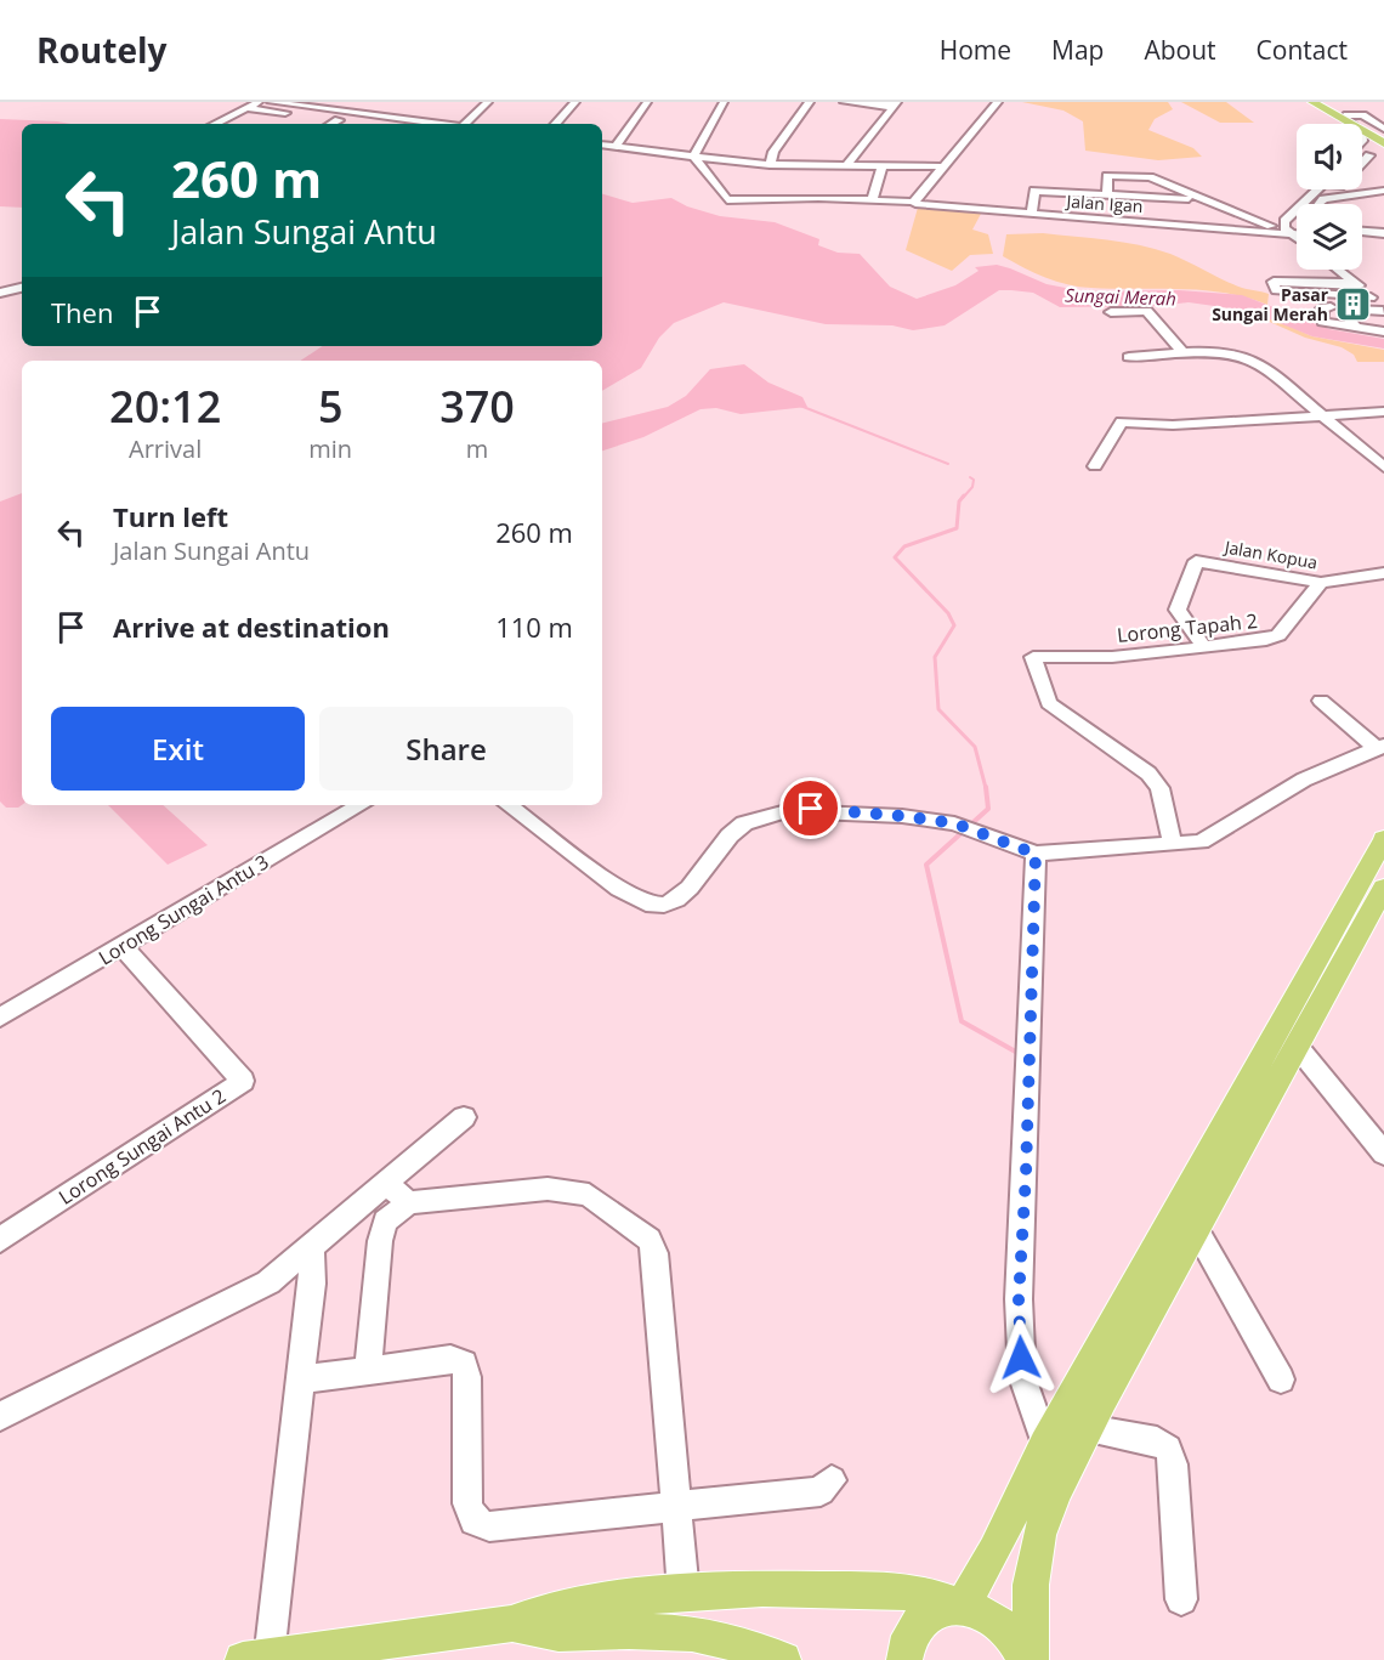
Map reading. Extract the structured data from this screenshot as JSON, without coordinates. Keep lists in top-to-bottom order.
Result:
{
  "streets": {
    "street": [
      "Jalan Igan",
      "Jalan Kopua",
      "Lorong Tapah 2",
      "Lorong Sungai Antu 3",
      "Lorong Sungai Antu 2"
    ]
  },
  "crossings": [
    ["Jalan Kopua", "Lorong Tapah 2"],
    ["Lorong Sungai Antu 3", "Lorong Sungai Antu 2"]
  ],
  "water": ["Sungai Merah"],
  "places": {
    "building": ["Pasar Sungai Merah"]
  },
  "page": {
    "header": "Routely",
    "nav": [
      "Home",
      "Map",
      "About",
      "Contact"
    ],
    "turn": ["260 m", "Jalan Sungai Antu"],
    "then": "Then",
    "eta": [
      "20:12",
      "Arrival",
      "5",
      "min",
      "370",
      "m"
    ],
    "list": [
      {
        "name": "Turn left",
        "note": "Jalan Sungai Antu",
        "value": "260 m"
      },
      {
        "name": "Arrive at destination",
        "value": "110 m"
      }
    ],
    "buttons": ["Exit", "Share"]
  }
}
